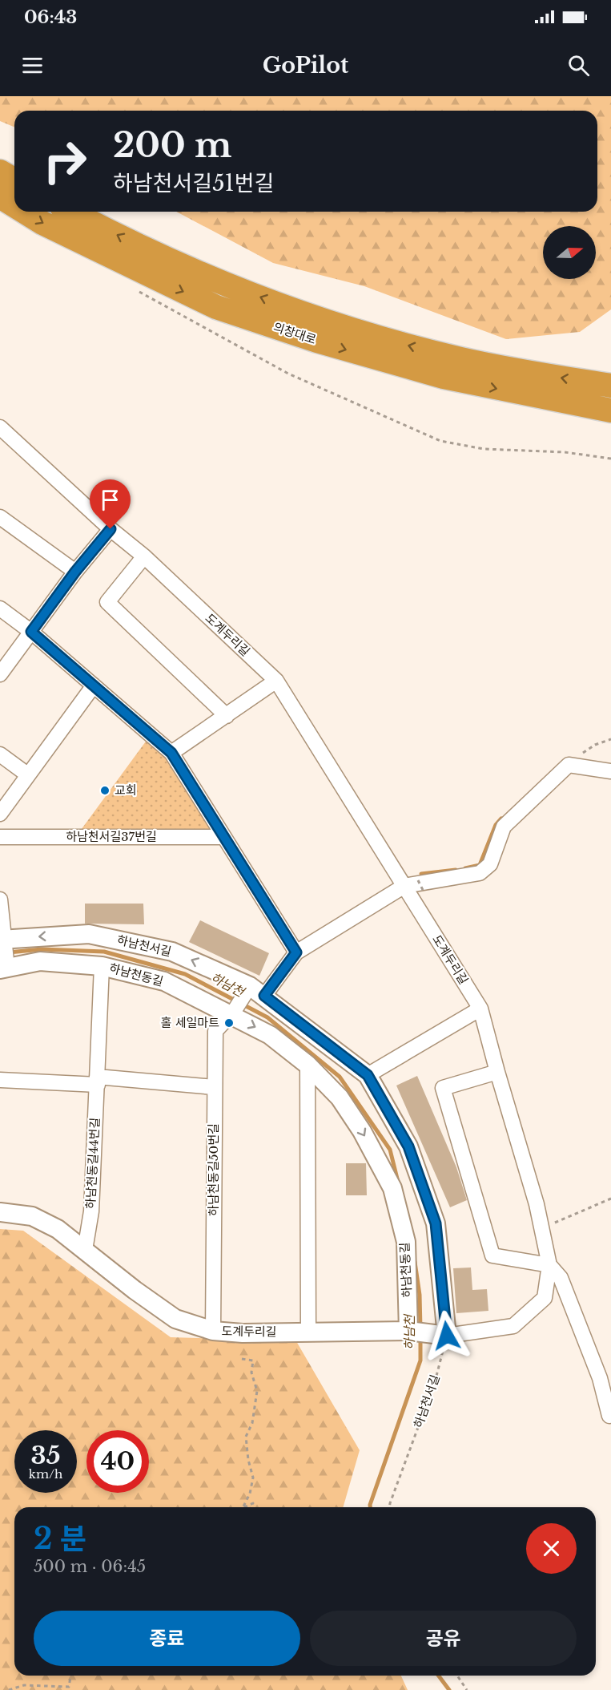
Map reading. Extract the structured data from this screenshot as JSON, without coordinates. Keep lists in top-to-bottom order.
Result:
{
  "streets": {
    "highway": ["의창대로"],
    "street": [
      "도계두리길",
      "하남천서길37번길",
      "하남천서길",
      "하남천동길",
      "하남천동길44번길",
      "하남천동길50번길"
    ]
  },
  "crossings": [
    ["도계두리길", "하남천서길"],
    ["도계두리길", "하남천동길"],
    ["도계두리길", "하남천동길44번길"],
    ["도계두리길", "하남천동길50번길"],
    ["하남천서길", "하남천동길50번길"],
    ["하남천동길", "하남천동길44번길"],
    ["하남천동길", "하남천동길50번길"]
  ],
  "one_way": ["하남천동길"],
  "water": ["하남천"],
  "places": ["교회", "홀 세일마트"],
  "north": "right",
  "page": {
    "status": "06:43",
    "header": "GoPilot",
    "turn": ["200 m", "하남천서길51번길"],
    "speed": "35 km/h",
    "limit": "40",
    "heading": ["2 분", "500 m · 06:45"],
    "buttons": ["종료", "공유"]
  }
}
